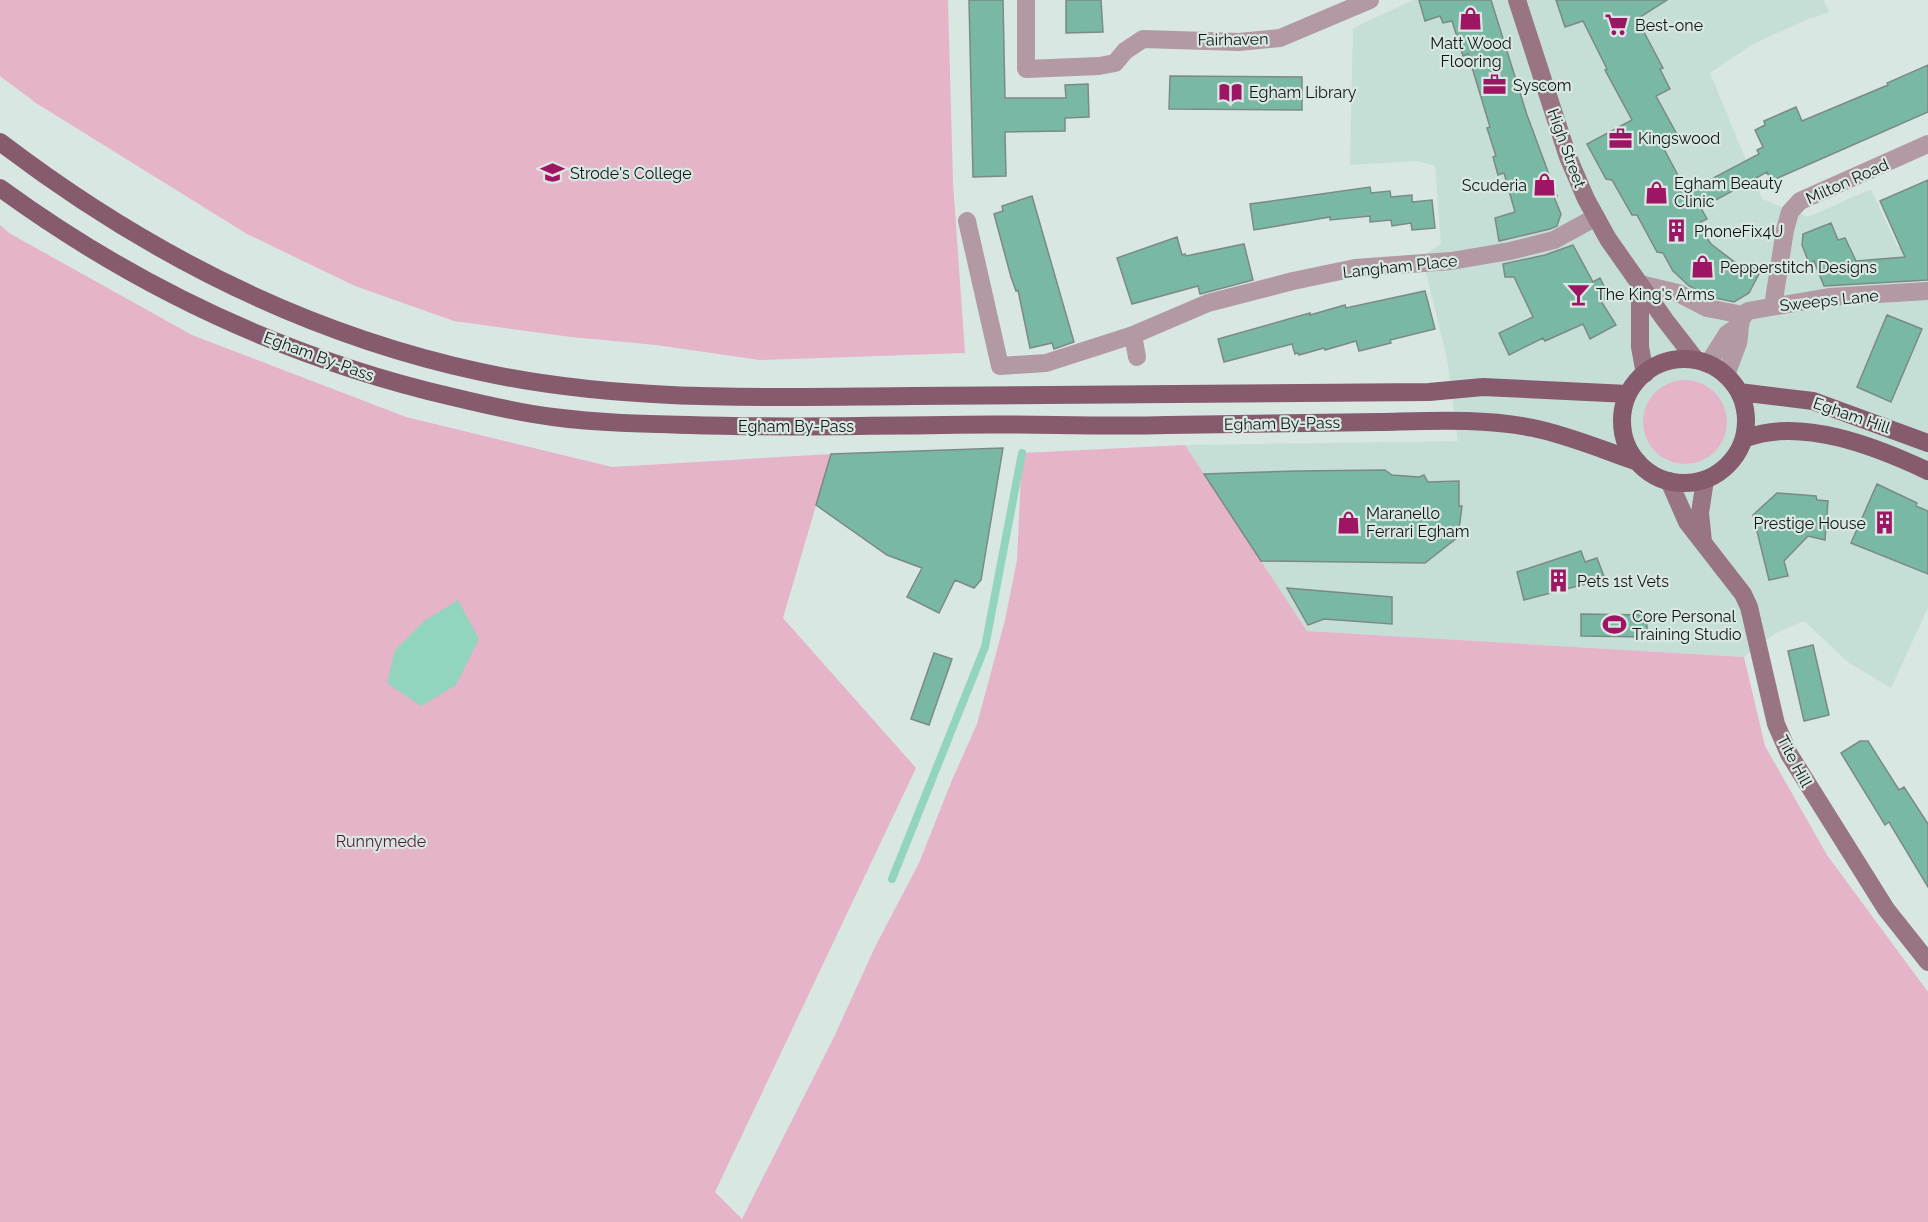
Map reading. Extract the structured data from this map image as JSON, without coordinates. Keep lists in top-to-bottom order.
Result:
{
  "streets": {
    "main road": ["Egham By-Pass", "Egham Hill"],
    "street": [
      "Fairhaven",
      "High Street",
      "Milton Road",
      "Langham Place",
      "Sweeps Lane",
      "Tite Hill"
    ]
  },
  "crossings": [
    ["High Street", "Langham Place"],
    ["High Street", "Sweeps Lane"],
    ["High Street", "Egham By-Pass"],
    ["High Street", "Egham Hill"],
    ["High Street", "Tite Hill"],
    ["Milton Road", "Sweeps Lane"],
    ["Sweeps Lane", "Egham By-Pass"],
    ["Sweeps Lane", "Egham Hill"],
    ["Sweeps Lane", "Tite Hill"],
    ["Egham By-Pass", "Egham Hill"],
    ["Egham By-Pass", "Tite Hill"],
    ["Egham Hill", "Tite Hill"]
  ],
  "parks": ["Runnymede"],
  "places": {
    "shop": [
      "Matt Wood Flooring",
      "Scuderia",
      "Egham Beauty Clinic",
      "Pepperstitch Designs",
      "Maranello Ferrari Egham"
    ],
    "supermarket": ["Best-one"],
    "office": ["Syscom", "Kingswood"],
    "library": ["Egham Library"],
    "school or university": ["Strode's College"],
    "building": ["PhoneFix4U", "Prestige House", "Pets 1st Vets"],
    "bar": ["The King's Arms"],
    "sports": ["Core Personal Training Studio"]
  }
}
